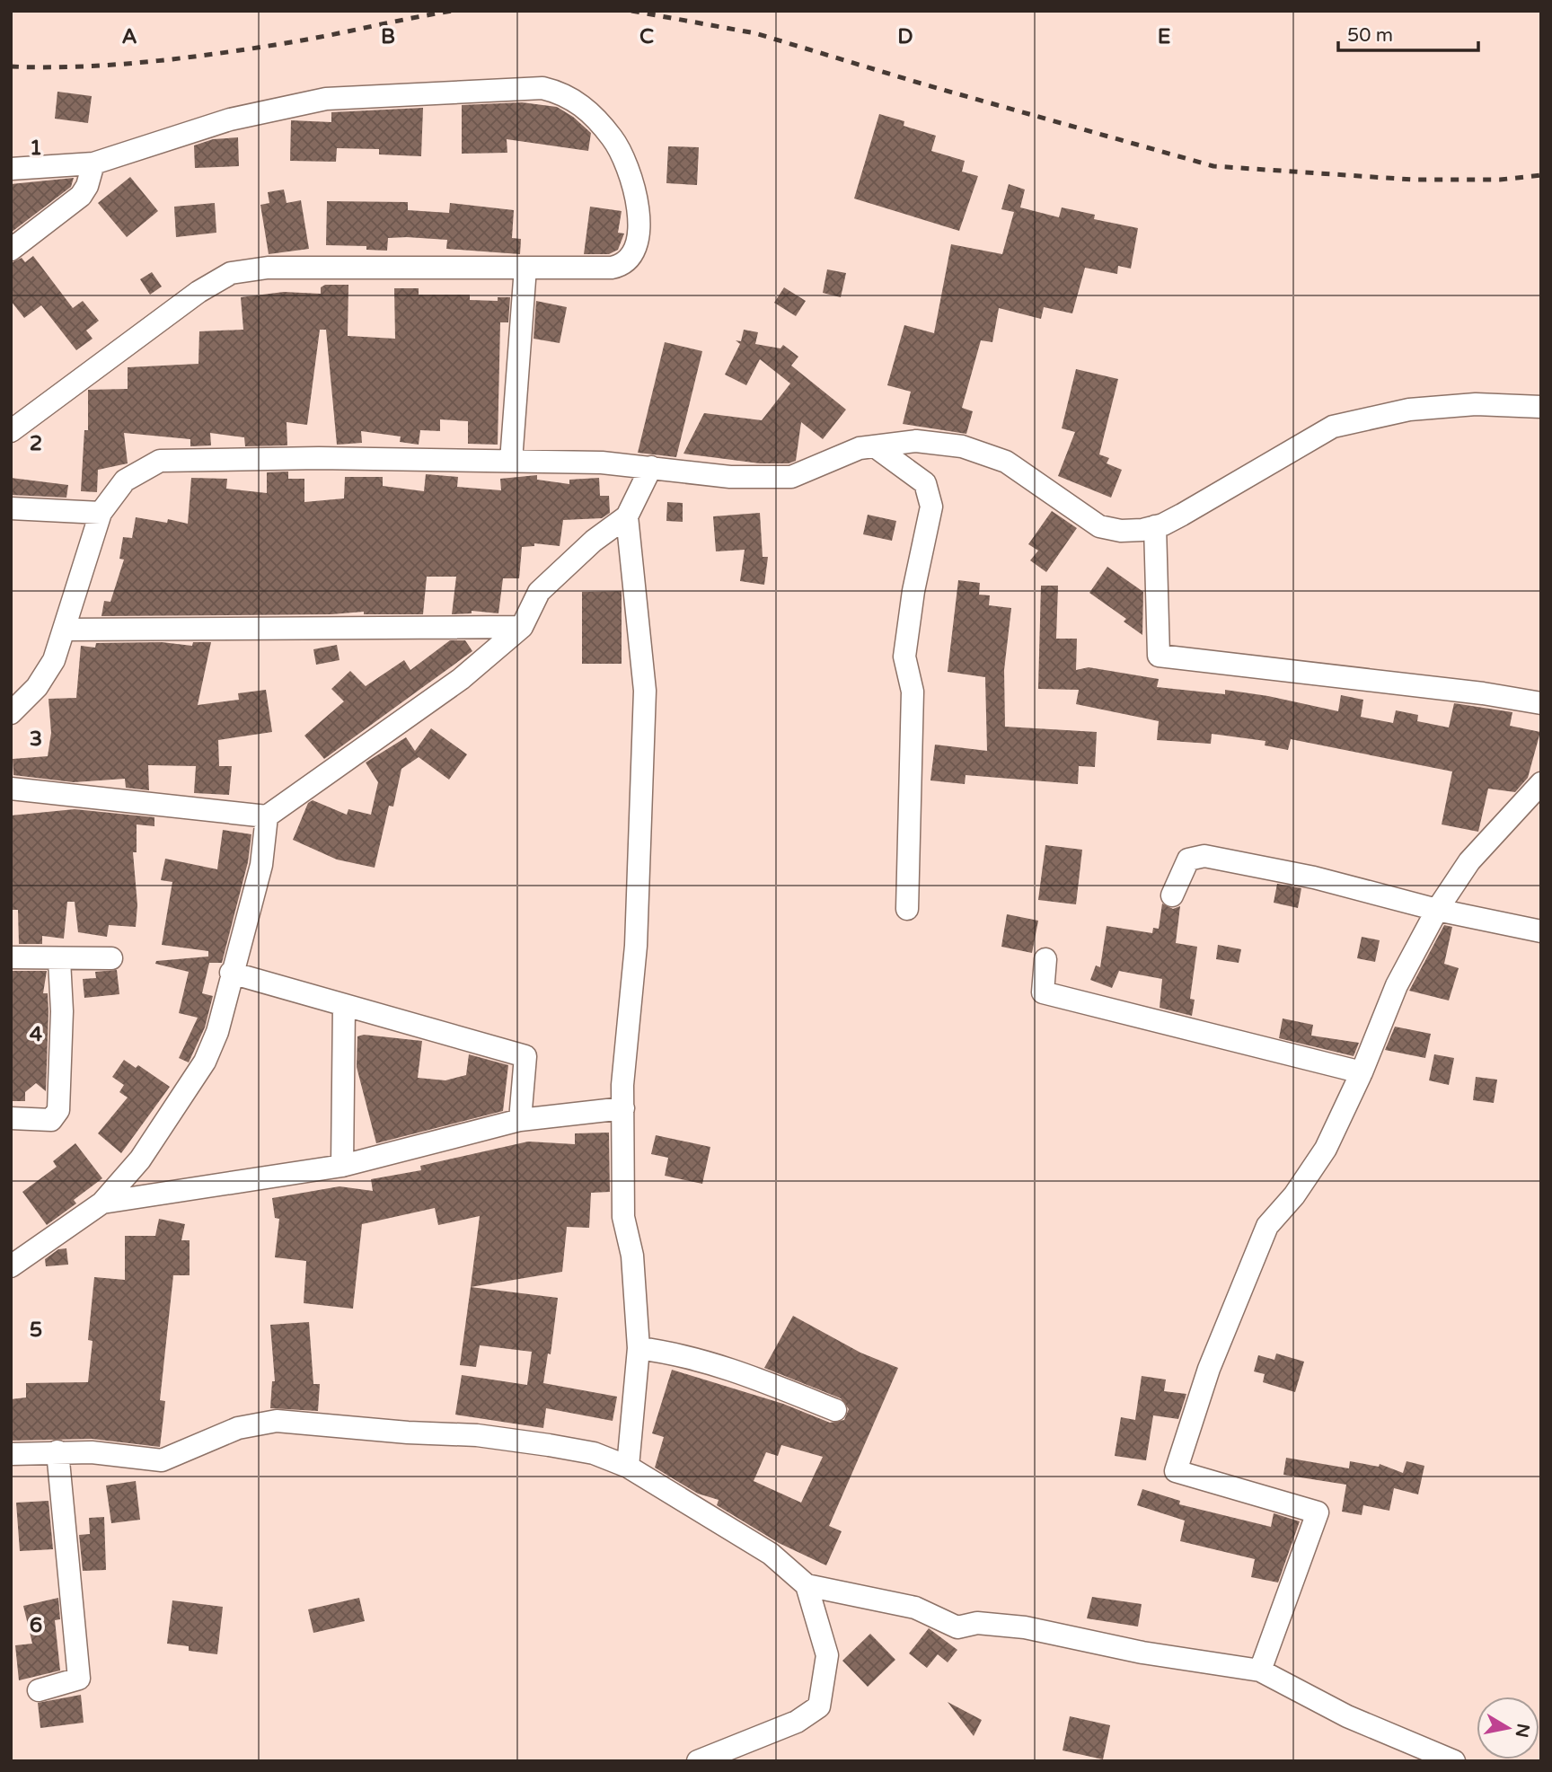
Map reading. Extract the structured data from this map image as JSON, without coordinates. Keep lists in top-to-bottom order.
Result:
{
  "scale_bar": "50 m",
  "north": "right",
  "grid": {
    "columns": [
      "A",
      "B",
      "C",
      "D",
      "E"
    ],
    "rows": [
      "1",
      "2",
      "3",
      "4",
      "5",
      "6"
    ]
  }
}
